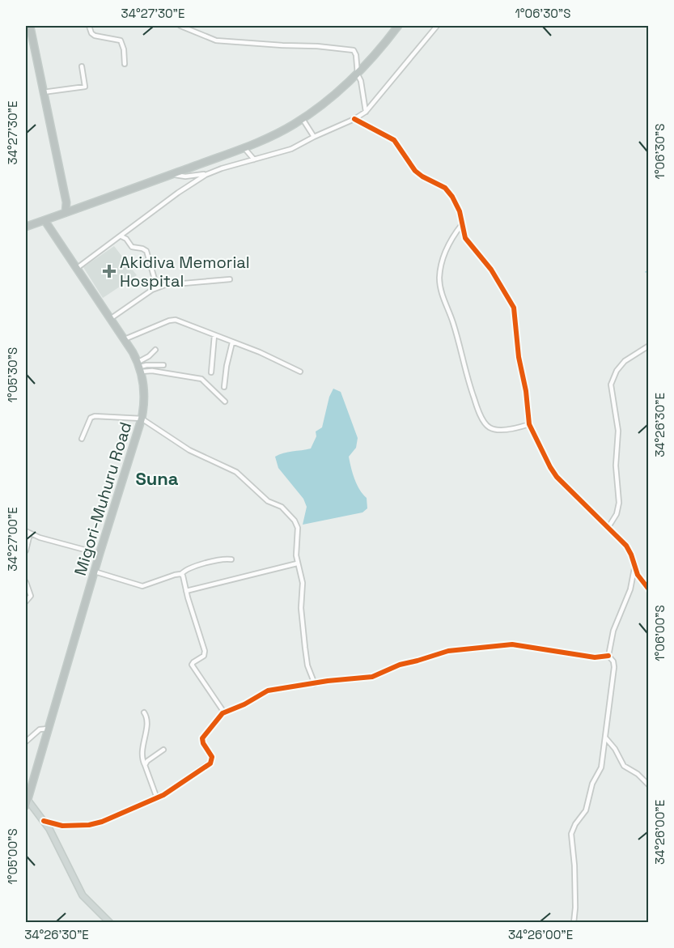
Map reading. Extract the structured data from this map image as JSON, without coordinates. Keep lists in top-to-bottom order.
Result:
{
  "streets": {
    "highway": ["Migori-Muhuru Road"]
  },
  "districts": ["Suna"],
  "places": {
    "health": ["Akidiva Memorial Hospital"]
  },
  "coordinates": [
    "34°27'30\"E",
    "1°06'30\"S",
    "1°05'30\"S",
    "34°26'30\"E",
    "34°27'00\"E",
    "1°06'00\"S",
    "34°26'00\"E",
    "1°05'00\"S"
  ]
}
